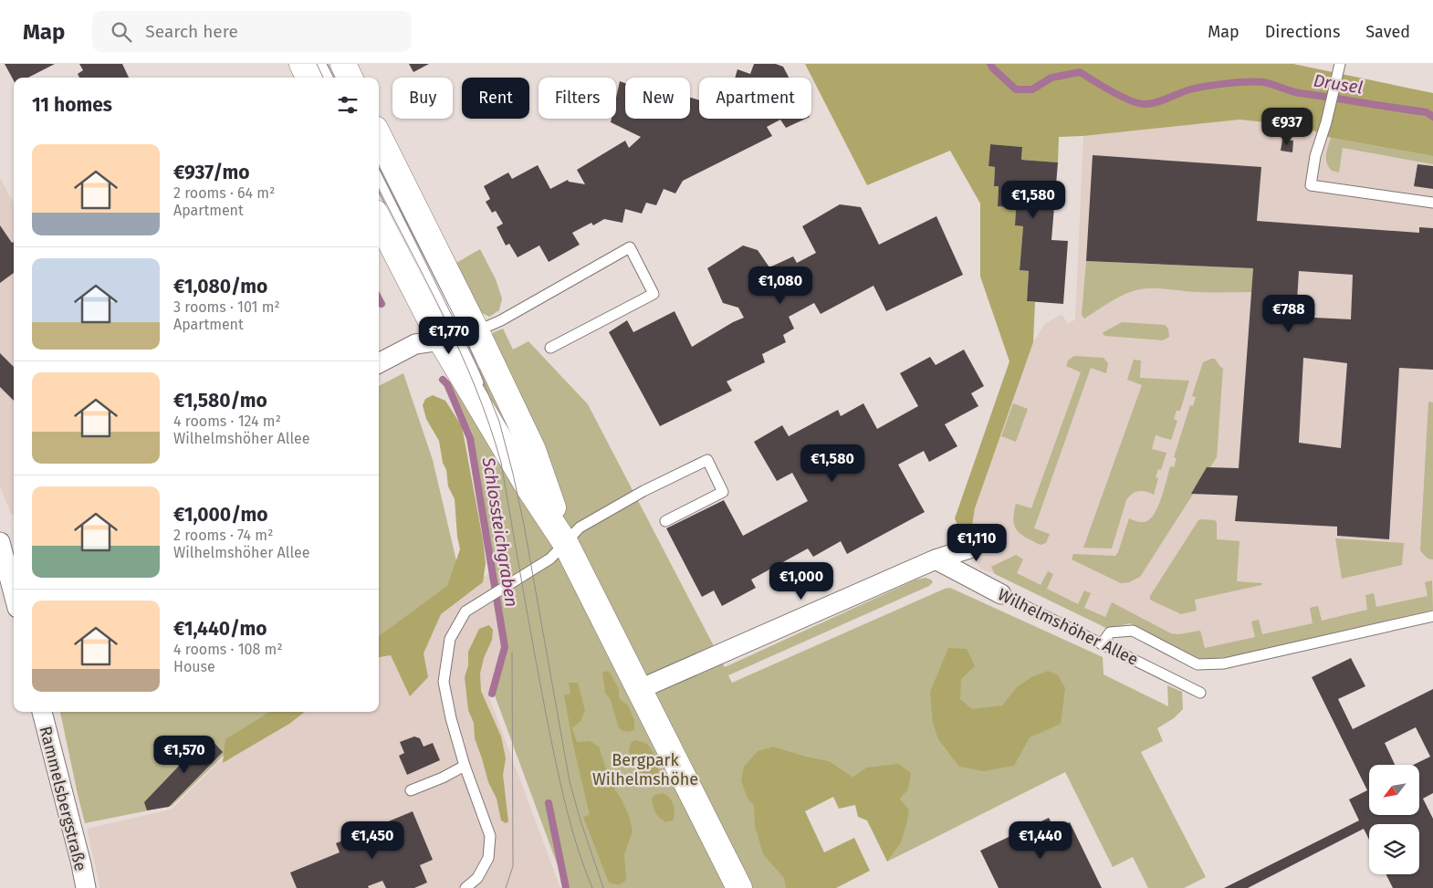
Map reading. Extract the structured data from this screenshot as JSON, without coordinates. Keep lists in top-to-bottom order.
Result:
{
  "streets": {
    "street": ["Wilhelmshöher Allee", "Rammelsbergstraße"]
  },
  "water": ["Drusel", "Schlossteichgraben"],
  "parks": ["Bergpark Wilhelmshöhe"],
  "north": "bottom left",
  "page": {
    "header": "Map",
    "search": "Search here",
    "nav": ["Map", "Directions", "Saved"],
    "chip": [
      "Buy",
      "Rent",
      "Filters",
      "New",
      "Apartment"
    ],
    "heading": "11 homes",
    "price": [
      "€937",
      "€1,580",
      "€1,080",
      "€788",
      "€1,770",
      "€1,580",
      "€1,110",
      "€1,000",
      "€1,570",
      "€1,450",
      "€1,440"
    ],
    "list": [
      {
        "name": "€937/mo",
        "note": "2 rooms · 64 m² · Apartment"
      },
      {
        "name": "€1,080/mo",
        "note": "3 rooms · 101 m² · Apartment"
      },
      {
        "name": "€1,580/mo",
        "note": "4 rooms · 124 m² · Wilhelmshöher Allee"
      },
      {
        "name": "€1,000/mo",
        "note": "2 rooms · 74 m² · Wilhelmshöher Allee"
      },
      {
        "name": "€1,440/mo",
        "note": "4 rooms · 108 m² · House"
      }
    ]
  }
}
